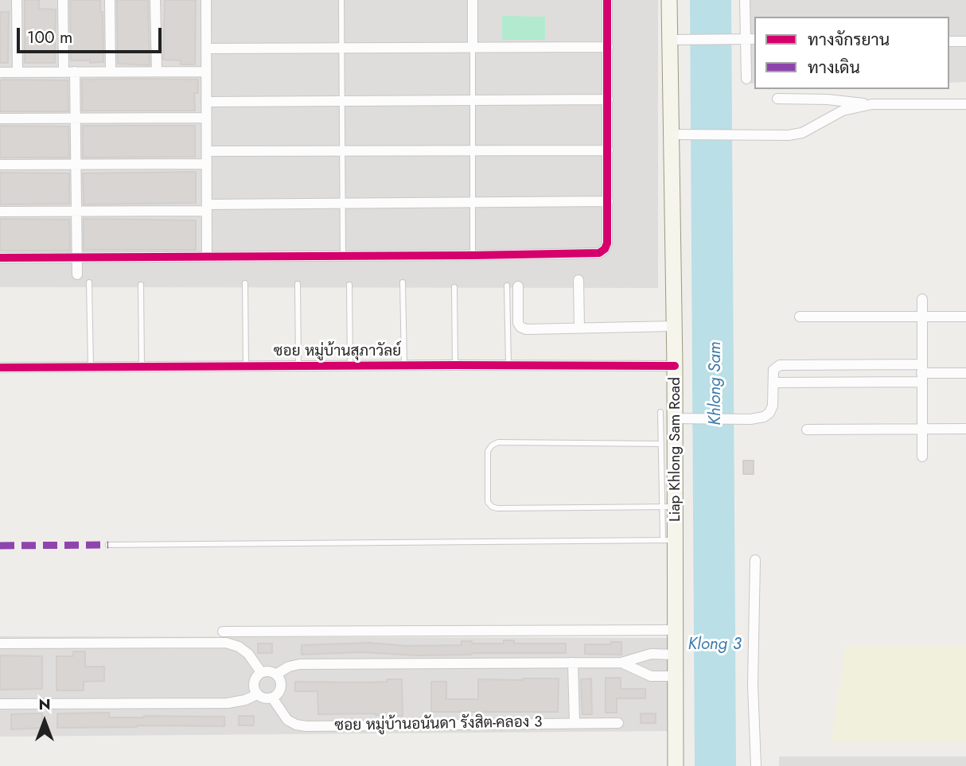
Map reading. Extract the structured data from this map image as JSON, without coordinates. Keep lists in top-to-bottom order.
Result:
{
  "streets": {
    "main road": ["Liap Khlong Sam Road"],
    "street": ["ซอย หมู่บ้านสุภาวัลย์", "ซอย หมู่บ้านอนันดา รังสิต-คลอง 3"]
  },
  "crossings": [
    ["ซอย หมู่บ้านสุภาวัลย์", "Liap Khlong Sam Road"]
  ],
  "water": ["Khlong Sam", "Klong 3"],
  "legend": ["ทางจักรยาน", "ทางเดิน"],
  "scale_bar": "100 m",
  "north": "top"
}
